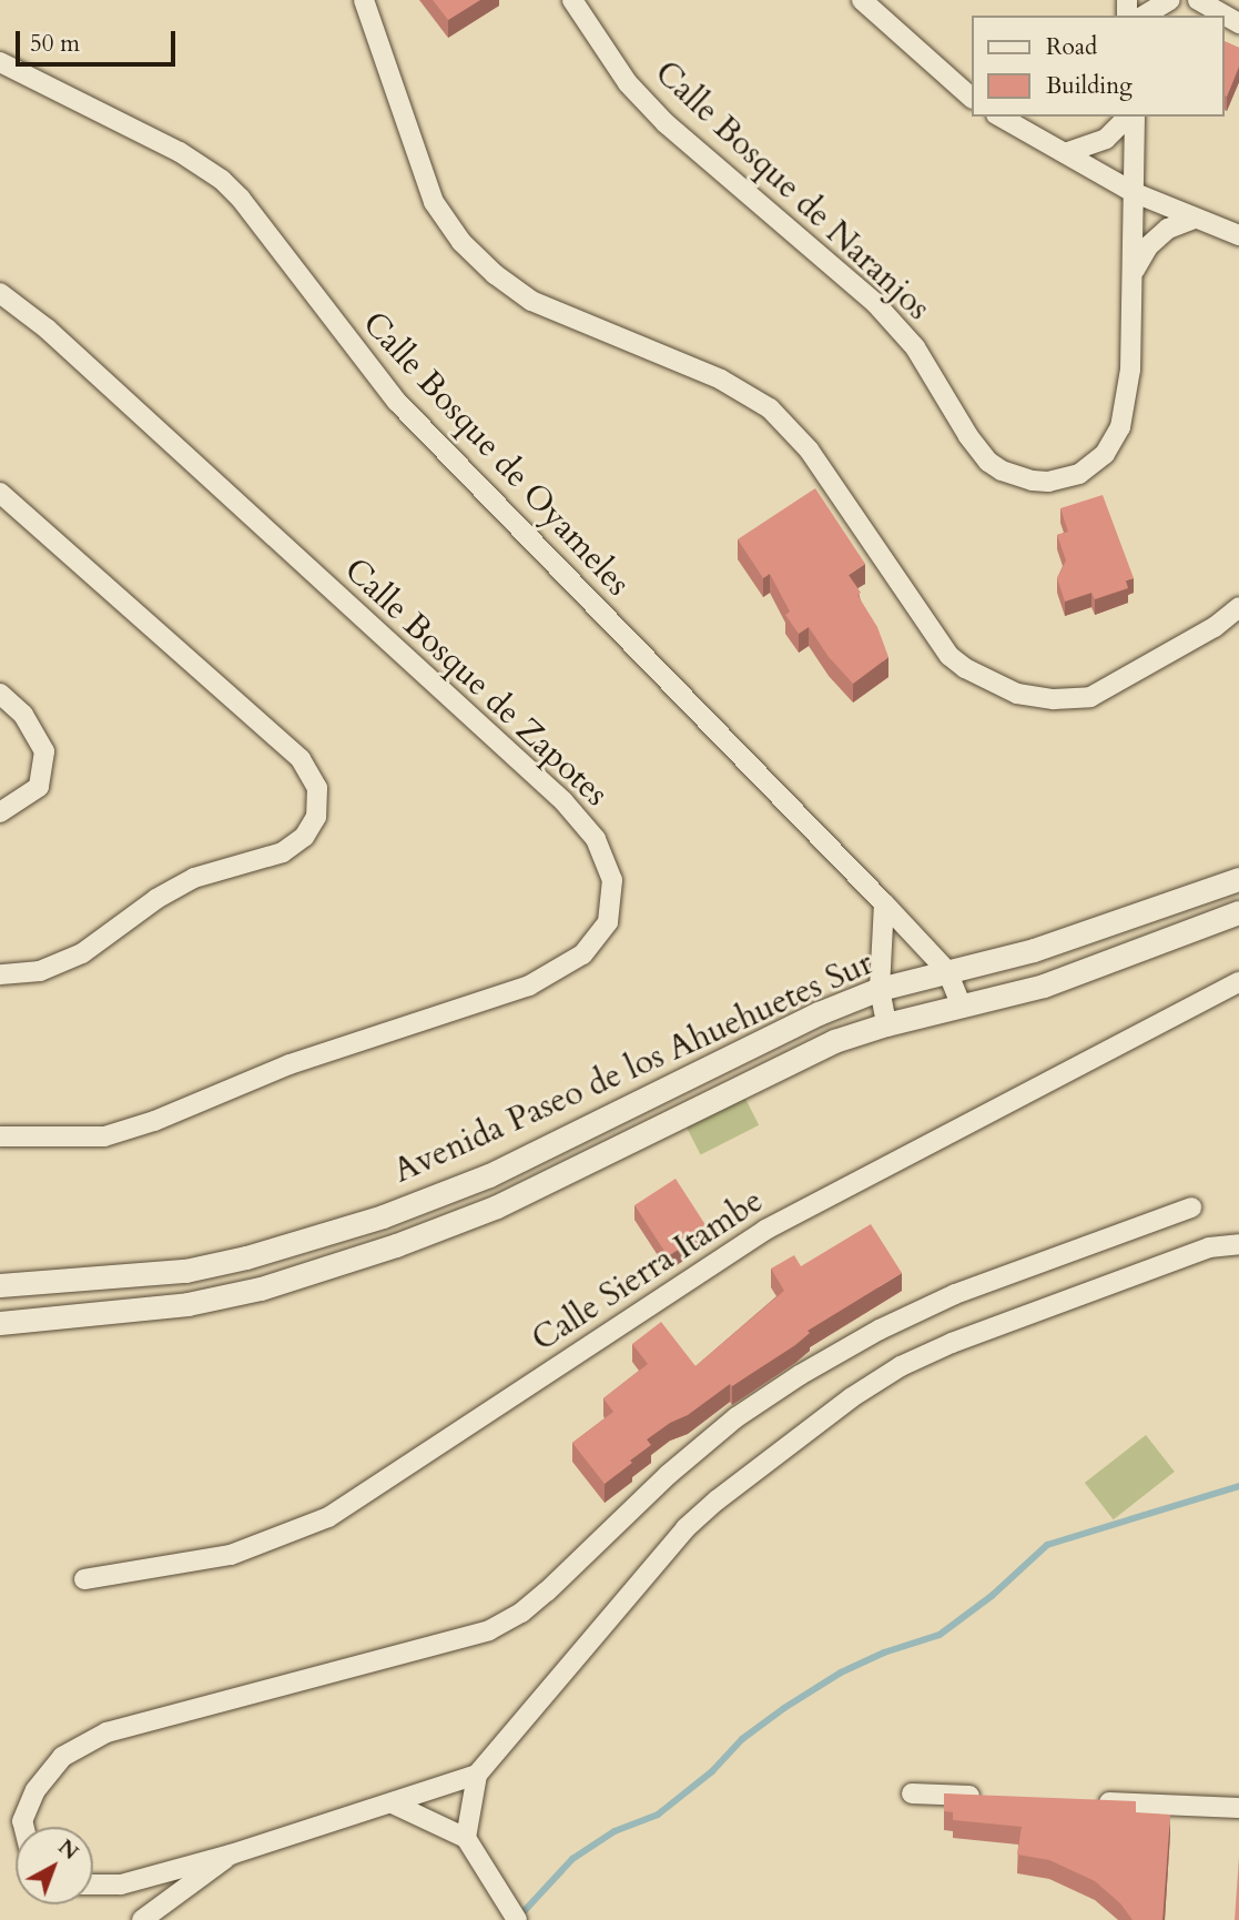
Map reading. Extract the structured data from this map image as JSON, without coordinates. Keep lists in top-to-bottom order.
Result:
{
  "streets": {
    "street": [
      "Calle Bosque de Naranjos",
      "Calle Bosque de Oyameles",
      "Calle Bosque de Zapotes",
      "Avenida Paseo de los Ahuehuetes Sur",
      "Calle Sierra Itambe"
    ]
  },
  "crossings": [
    ["Calle Bosque de Oyameles", "Avenida Paseo de los Ahuehuetes Sur"]
  ],
  "legend": ["Road", "Building"],
  "scale_bar": "50 m",
  "north": "top right"
}
